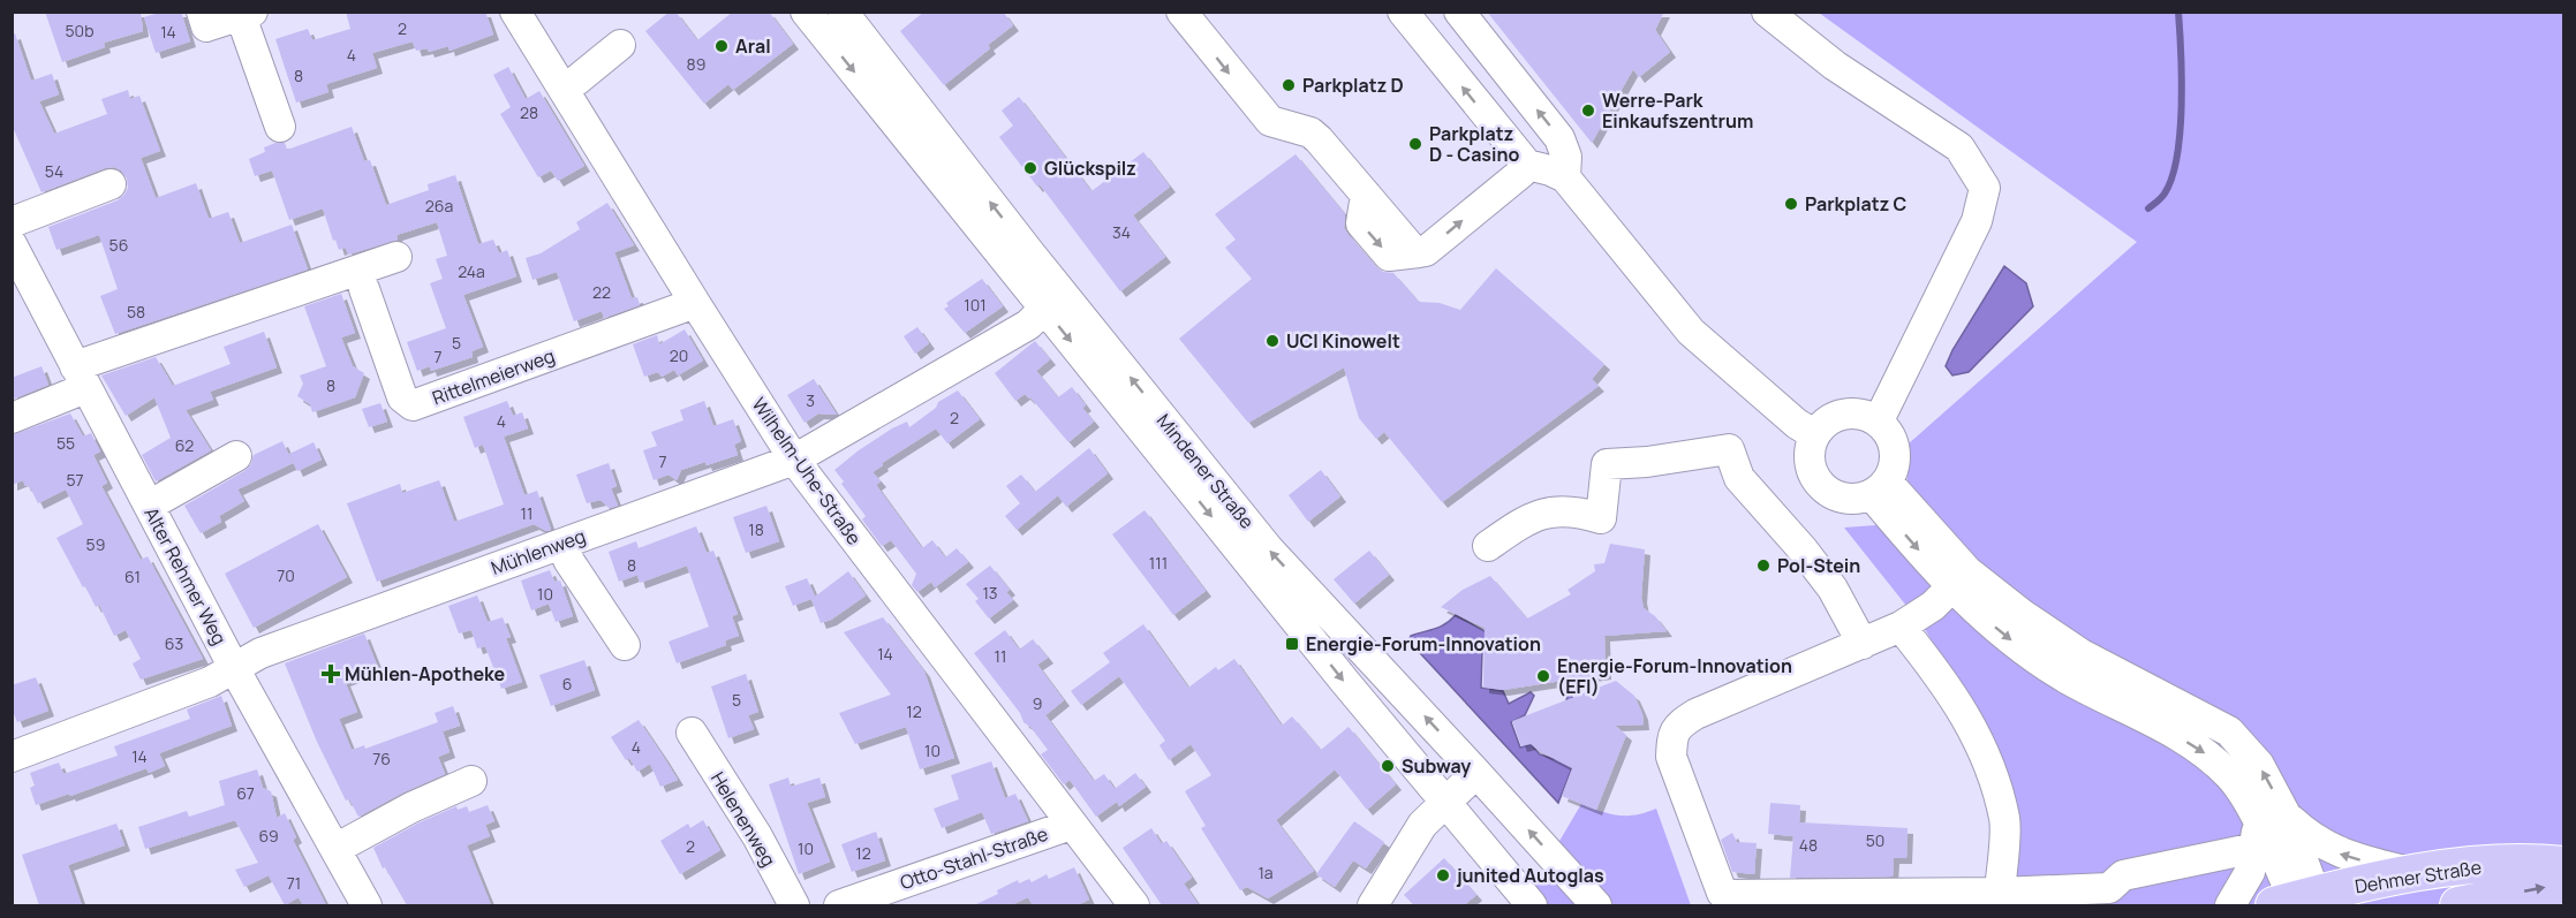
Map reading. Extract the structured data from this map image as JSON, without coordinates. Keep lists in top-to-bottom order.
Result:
{
  "streets": {
    "main road": ["Dehmer Straße"],
    "street": [
      "Rittelmeierweg",
      "Wilhelm-Uhe-Straße",
      "Mindener Straße",
      "Mühlenweg",
      "Alter Rehmer Weg",
      "Helenenweg",
      "Otto-Stahl-Straße"
    ]
  },
  "crossings": [
    ["Rittelmeierweg", "Wilhelm-Uhe-Straße"],
    ["Wilhelm-Uhe-Straße", "Mühlenweg"],
    ["Wilhelm-Uhe-Straße", "Otto-Stahl-Straße"],
    ["Mindener Straße", "Mühlenweg"],
    ["Mühlenweg", "Alter Rehmer Weg"]
  ],
  "places": {
    "other": [
      "Aral",
      "Parkplatz D",
      "Werre-Park Einkaufszentrum",
      "Parkplatz D - Casino",
      "Glückspilz",
      "Parkplatz C",
      "UCI Kinowelt",
      "Pol-Stein",
      "Energie-Forum-Innovation (EFI)",
      "Subway",
      "junited Autoglas"
    ],
    "transit": ["Energie-Forum-Innovation"],
    "health": ["Mühlen-Apotheke"]
  },
  "house_numbers": [
    "2",
    "50b",
    "14",
    "4",
    "89",
    "8",
    "28",
    "54",
    "26a",
    "34",
    "56",
    "24a",
    "22",
    "101",
    "58",
    "5",
    "20",
    "7",
    "8",
    "3",
    "2",
    "4",
    "55",
    "62",
    "7",
    "57",
    "11",
    "18",
    "59",
    "111",
    "8",
    "70",
    "61",
    "13",
    "10",
    "63",
    "14",
    "11",
    "6",
    "5",
    "9",
    "12",
    "4",
    "10",
    "14",
    "76",
    "67",
    "69",
    "50",
    "48",
    "2",
    "10",
    "12",
    "1a",
    "71"
  ]
}
